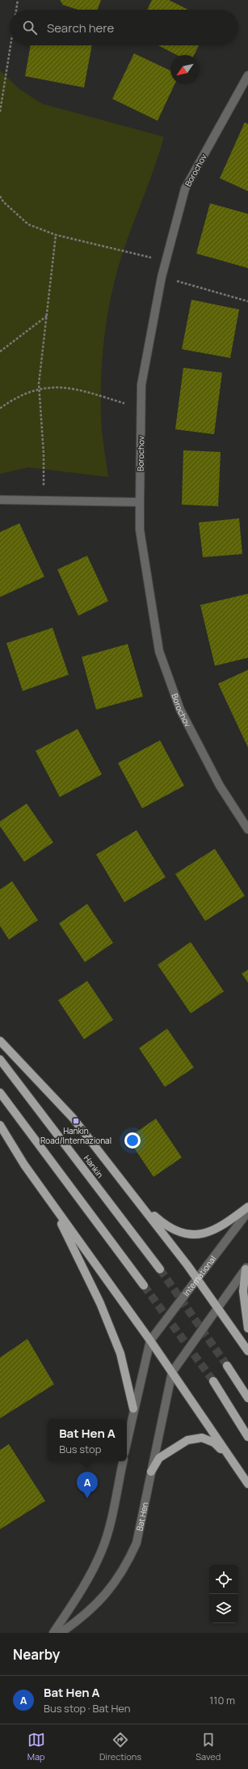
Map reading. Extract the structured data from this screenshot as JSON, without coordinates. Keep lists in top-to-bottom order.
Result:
{
  "streets": {
    "main road": ["Hankin"],
    "street": ["Borochov", "International", "Bat Hen"]
  },
  "places": {
    "transit": ["Hankin Road/Internazional"]
  },
  "north": "bottom left",
  "page": {
    "search": "Search here",
    "popup": ["Bat Hen A", "Bus stop"],
    "pins": "A",
    "heading": "Nearby",
    "list": [
      {
        "mark": "A",
        "name": "Bat Hen A",
        "note": "Bus stop · Bat Hen",
        "value": "110 m"
      }
    ],
    "nav": ["Map", "Directions", "Saved"]
  }
}
